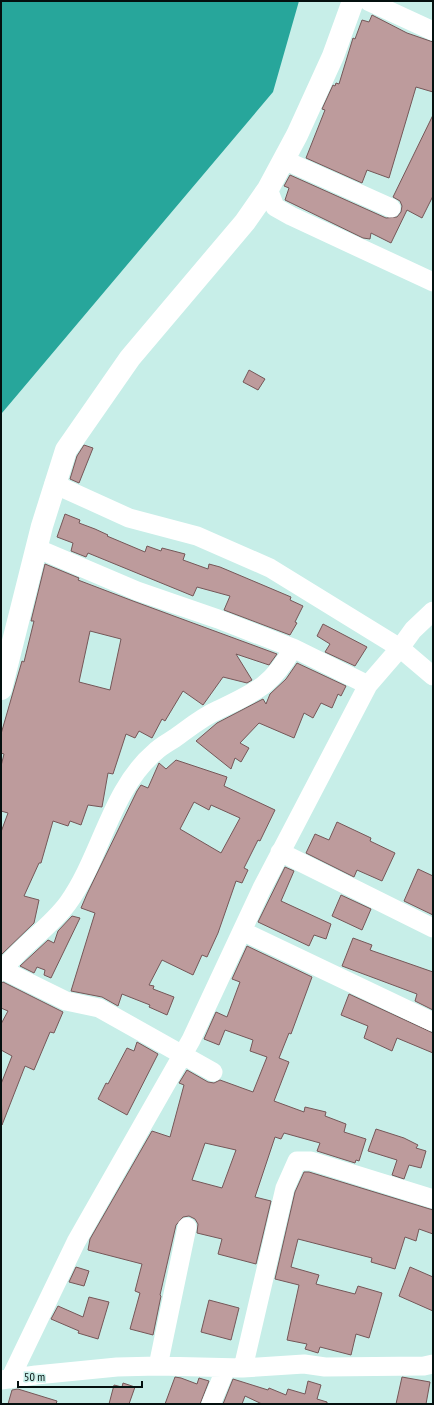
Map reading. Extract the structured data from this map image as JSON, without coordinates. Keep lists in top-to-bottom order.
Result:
{
  "scale_bar": "50 m"
}
